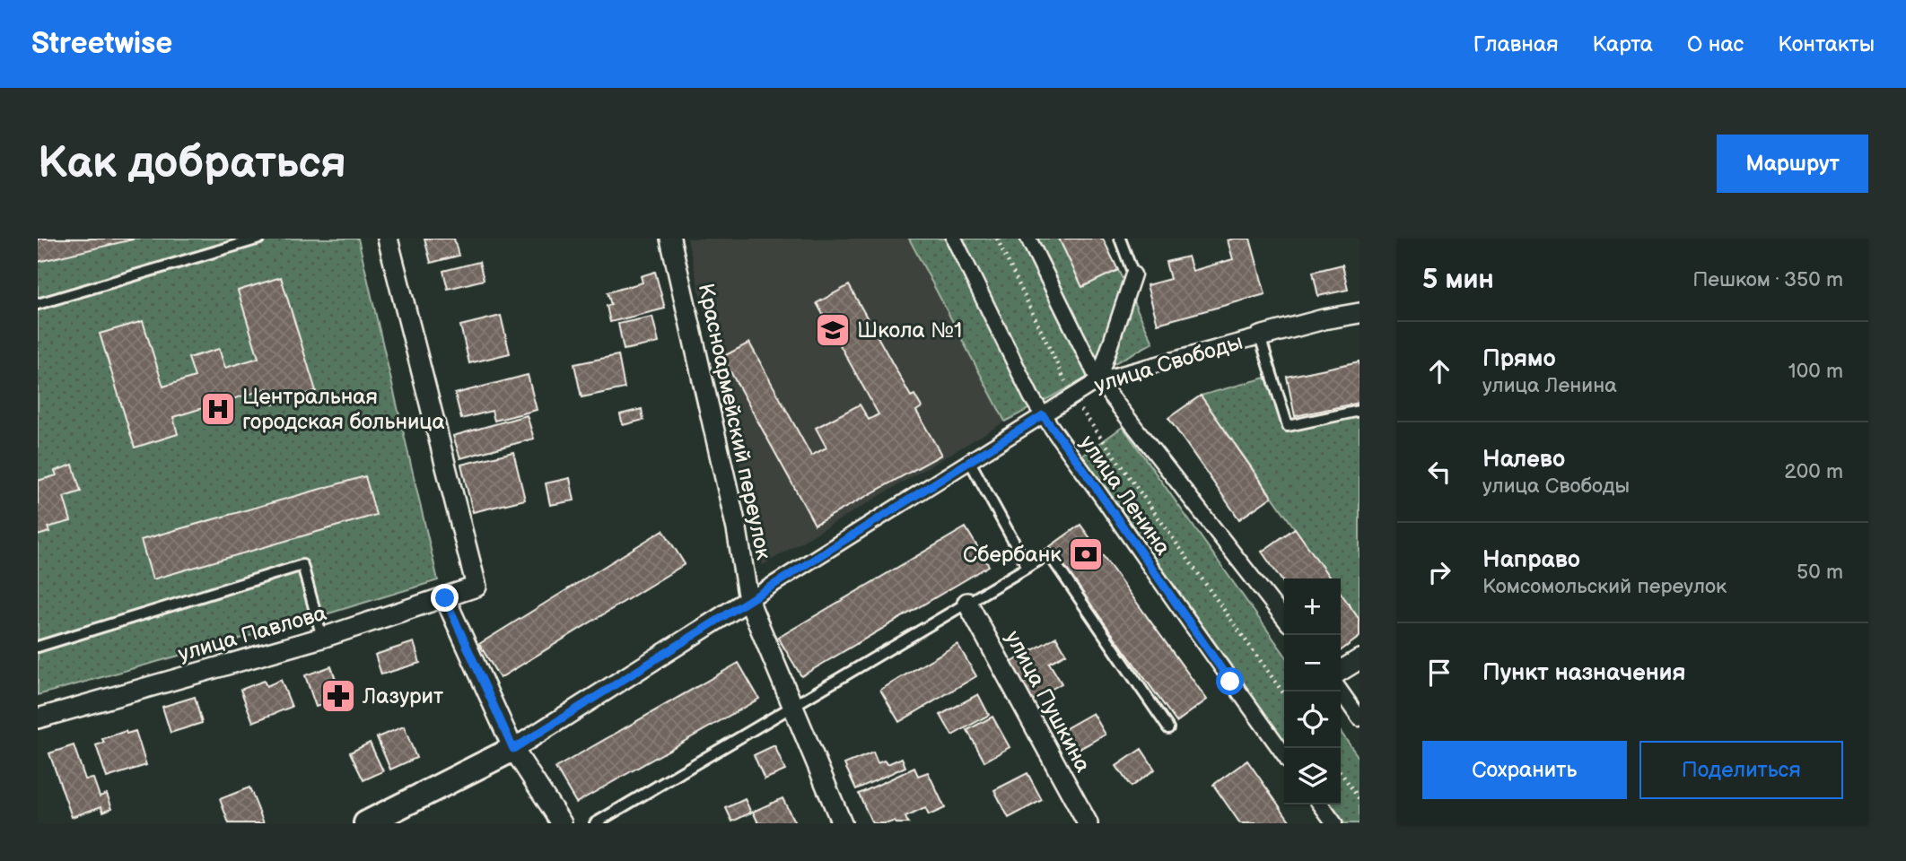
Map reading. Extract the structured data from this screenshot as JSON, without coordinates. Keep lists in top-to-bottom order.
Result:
{
  "streets": {
    "street": [
      "улица Свободы",
      "Красноармейский переулок",
      "улица Ленина",
      "улица Павлова",
      "улица Пушкина"
    ]
  },
  "crossings": [
    ["улица Свободы", "Красноармейский переулок"],
    ["улица Свободы", "улица Ленина"]
  ],
  "places": {
    "school or university": ["Школа №1"],
    "hospital": ["Центральная городская больница"],
    "bank": ["Сбербанк"],
    "pharmacy": ["Лазурит"]
  },
  "page": {
    "header": "Streetwise",
    "nav": [
      "Главная",
      "Карта",
      "О нас",
      "Контакты"
    ],
    "buttons": [
      "Маршрут",
      ["Сохранить", "Поделиться"]
    ],
    "title": "Как добраться",
    "heading": ["5 мин", "Пешком · 350 m"],
    "list": [
      ["Прямо", "улица Ленина", "100 m"],
      ["Налево", "улица Свободы", "200 m"],
      ["Направо", "Комсомольский переулок", "50 m"],
      "Пункт назначения"
    ],
    "map_buttons": ["+", "−"]
  }
}
